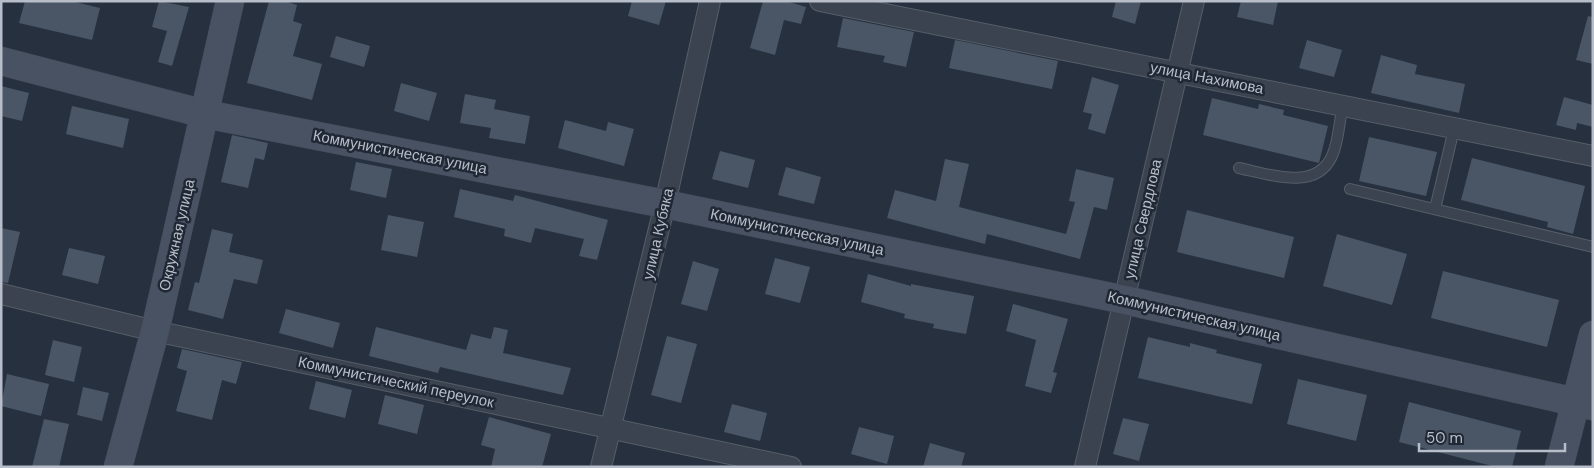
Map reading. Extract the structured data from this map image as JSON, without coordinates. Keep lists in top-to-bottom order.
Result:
{
  "streets": {
    "street": [
      "улица Нахимова",
      "Коммунистическая улица",
      "улица Свердлова",
      "улица Кубяка",
      "Окружная улица",
      "Коммунистический переулок"
    ]
  },
  "crossings": [
    ["улица Нахимова", "улица Свердлова"],
    ["Коммунистическая улица", "улица Свердлова"],
    ["Коммунистическая улица", "улица Кубяка"],
    ["Коммунистическая улица", "Окружная улица"],
    ["улица Кубяка", "Коммунистический переулок"],
    ["Окружная улица", "Коммунистический переулок"]
  ],
  "scale_bar": "50 m"
}
